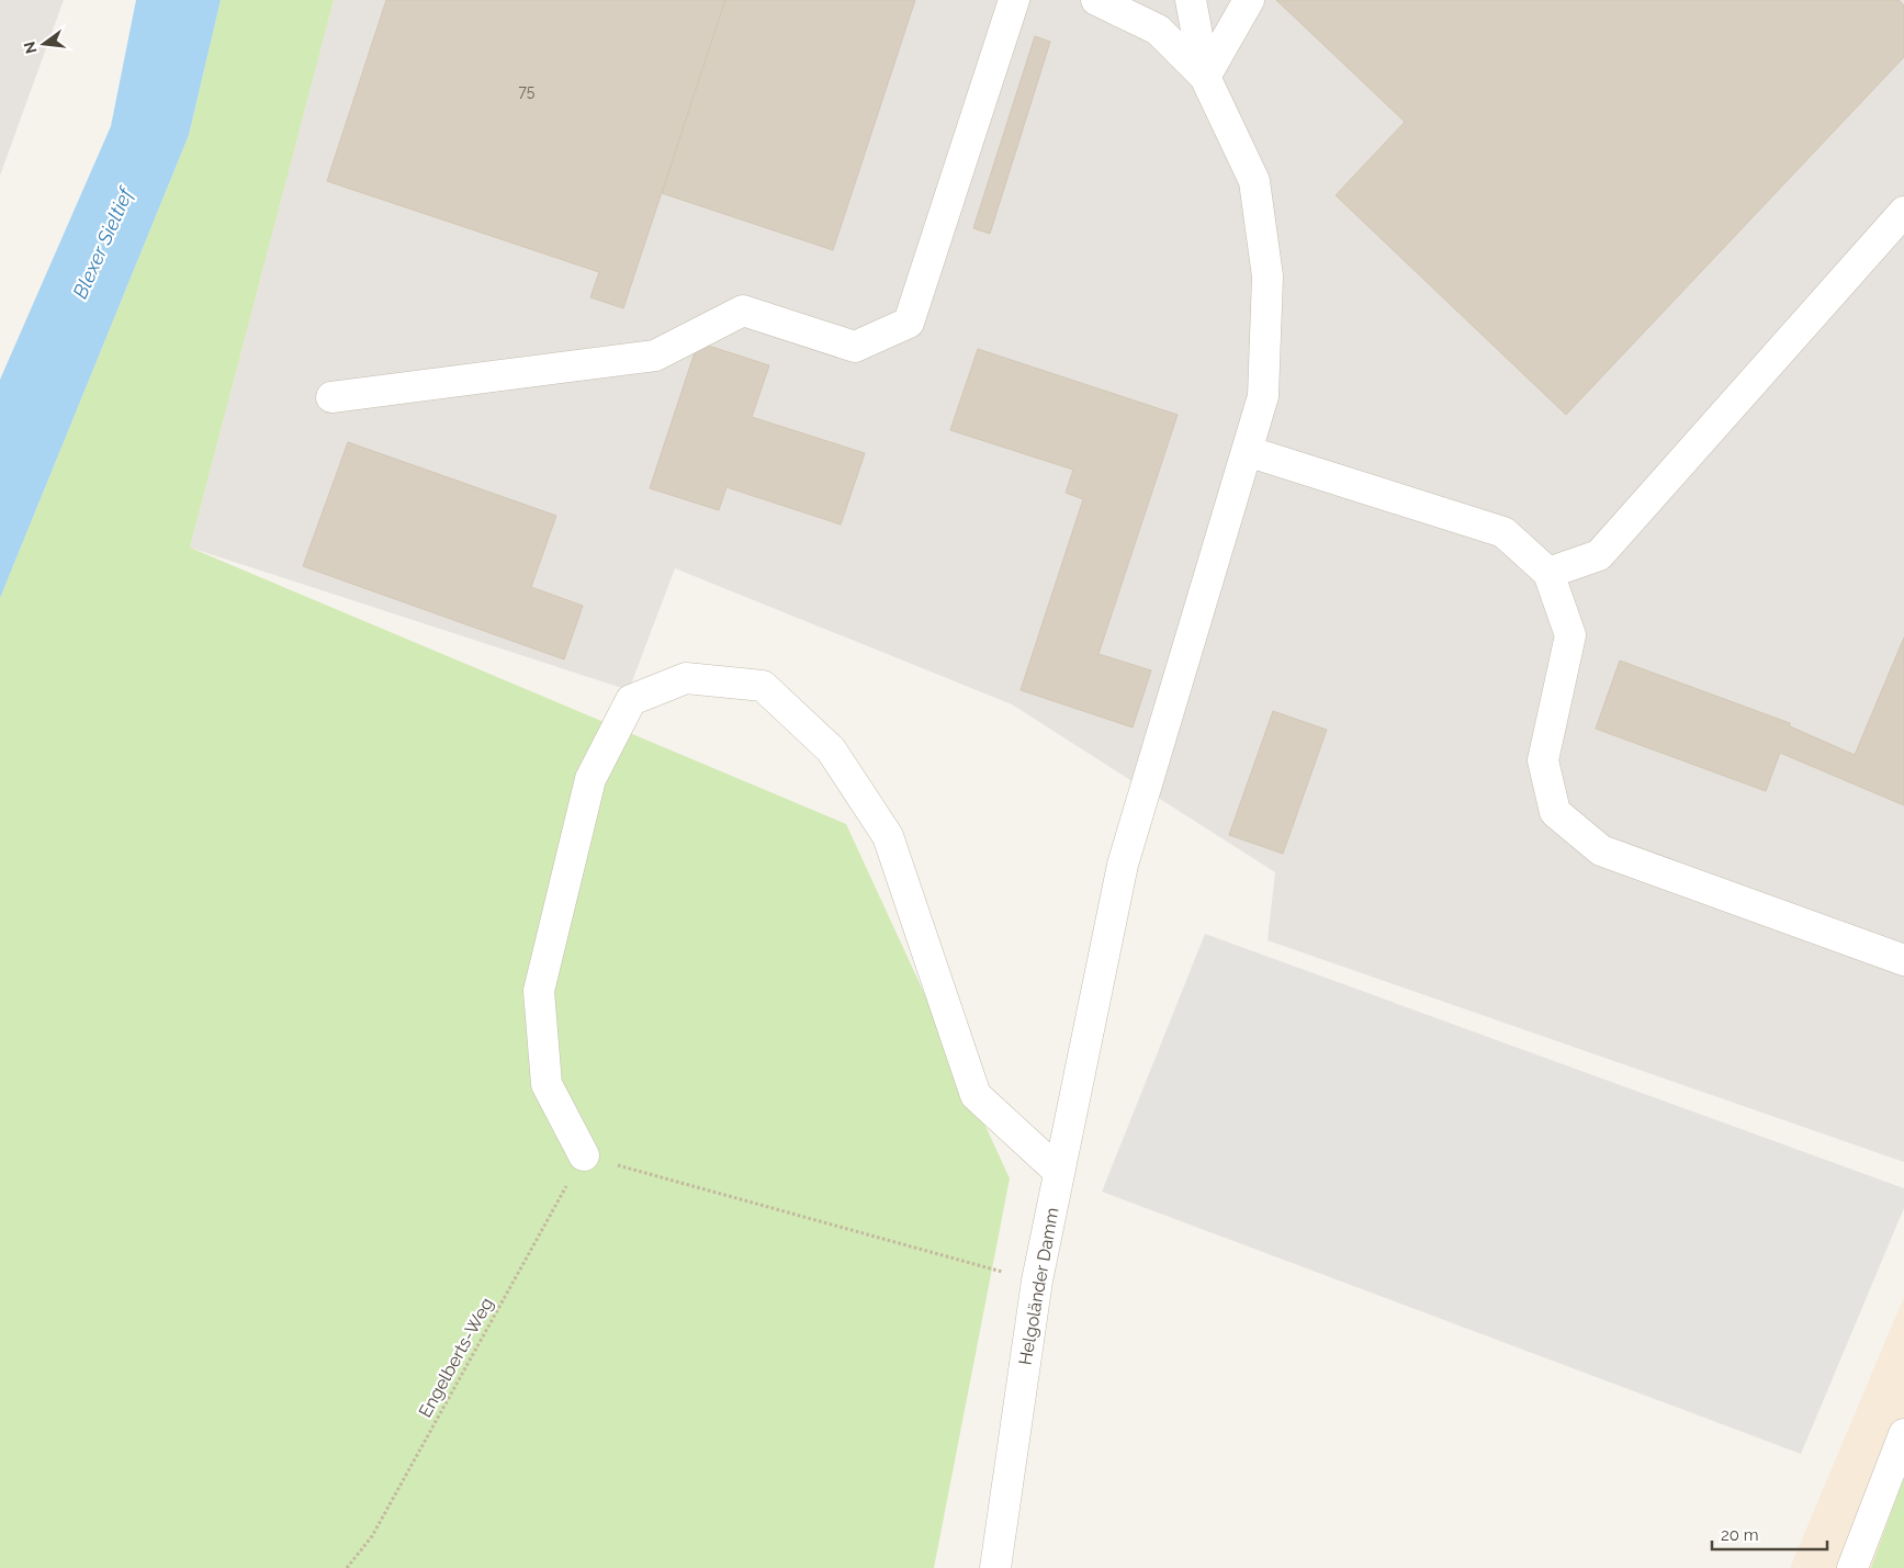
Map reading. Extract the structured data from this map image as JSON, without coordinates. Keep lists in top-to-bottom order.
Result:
{
  "streets": {
    "street": ["Helgoländer Damm"],
    "path": ["Engelberts-Weg"]
  },
  "water": ["Blexer Sieltief"],
  "house_numbers": ["75"],
  "scale_bar": "20 m",
  "north": "left"
}
